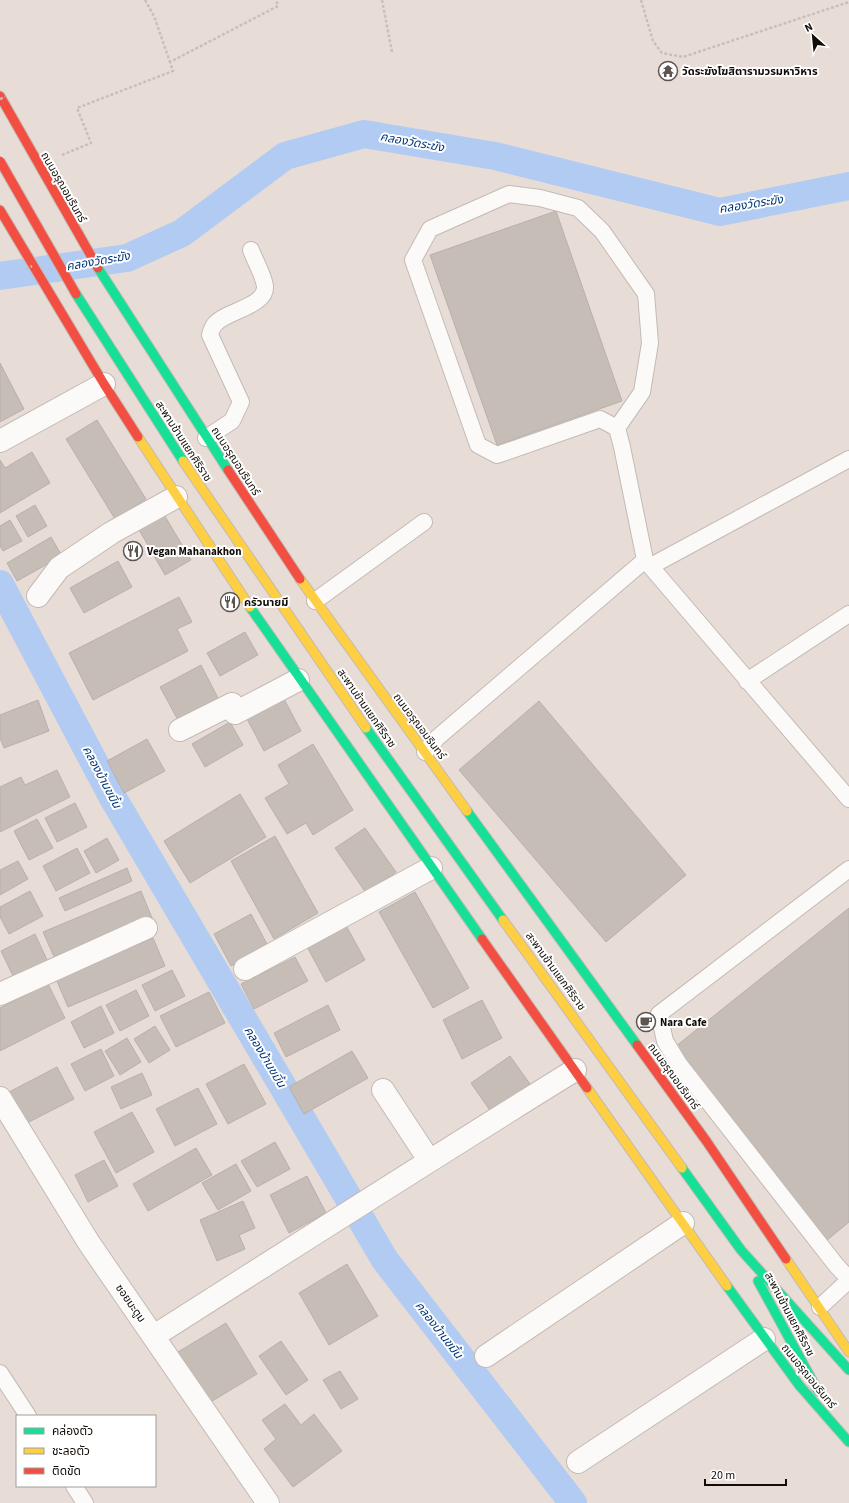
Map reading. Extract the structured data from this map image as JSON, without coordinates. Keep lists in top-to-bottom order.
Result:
{
  "streets": {
    "main road": ["ถนนอรุณอมรินทร์", "สะพานข้ามแยกศิริราช"],
    "street": ["ซอยมะตูม"]
  },
  "crossings": [
    ["ถนนอรุณอมรินทร์", "สะพานข้ามแยกศิริราช"]
  ],
  "water": ["คลองวัดระฆัง", "คลองบ้านขมิ้น"],
  "places": {
    "temple": ["วัดระฆังโฆสิตารามวรมหาวิหาร"],
    "restaurant": ["Vegan Mahanakhon", "ครัวนายมี"],
    "cafe": ["Nara Cafe"]
  },
  "legend": ["คล่องตัว", "ชะลอตัว", "ติดขัด"],
  "scale_bar": "20 m",
  "north": "top left"
}
